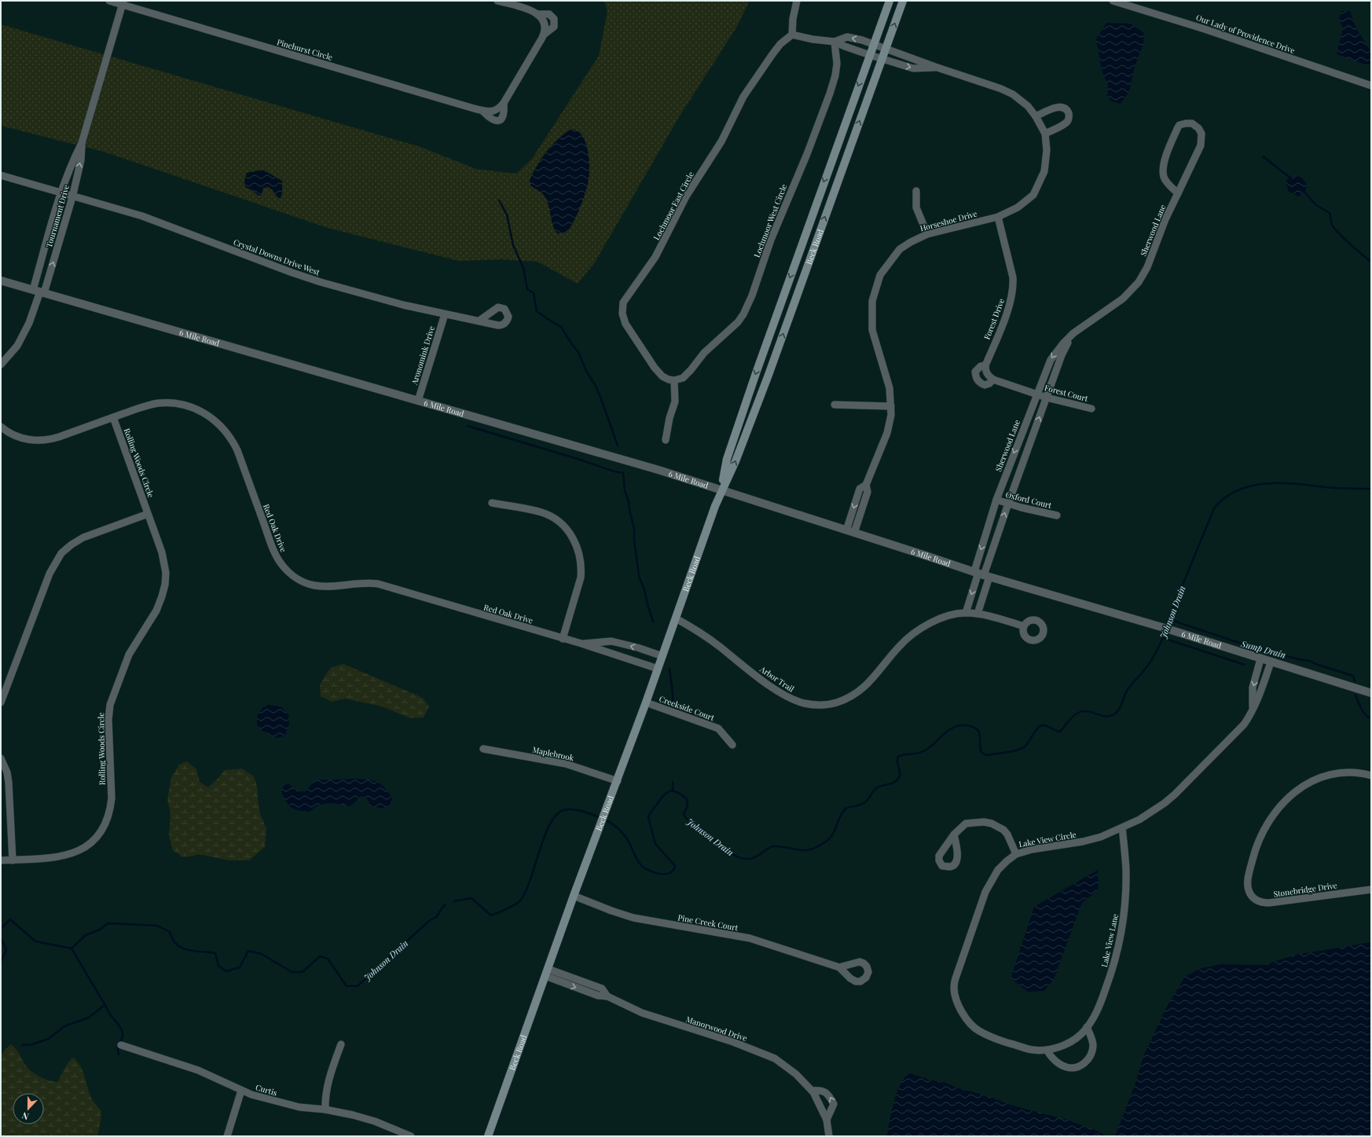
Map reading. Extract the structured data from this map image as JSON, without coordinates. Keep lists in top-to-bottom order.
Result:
{
  "streets": {
    "main road": ["Beck Road"],
    "street": [
      "Our Lady of Providence Drive",
      "Pinehurst Circle",
      "Lochmoor East Circle",
      "Tournament Drive",
      "Lochmoor West Circle",
      "Horseshoe Drive",
      "Sherwood Lane",
      "Crystal Downs Drive West",
      "Forest Drive",
      "6 Mile Road",
      "Aronomink Drive",
      "Forest Court",
      "Rolling Woods Circle",
      "Oxford Court",
      "Red Oak Drive",
      "Arbor Trail",
      "Creekside Court",
      "Maplebrook",
      "Lake View Circle",
      "Stonebridge Drive",
      "Pine Creek Court",
      "Lake View Lane",
      "Manorwood Drive",
      "Curtis"
    ]
  },
  "crossings": [
    ["Pinehurst Circle", "Tournament Drive"],
    ["Lochmoor East Circle", "Lochmoor West Circle"],
    ["Tournament Drive", "Crystal Downs Drive West"],
    ["Tournament Drive", "6 Mile Road"],
    ["Lochmoor West Circle", "Horseshoe Drive"],
    ["Horseshoe Drive", "Beck Road"],
    ["Horseshoe Drive", "Forest Drive"],
    ["Horseshoe Drive", "6 Mile Road"],
    ["Sherwood Lane", "6 Mile Road"],
    ["Sherwood Lane", "Forest Court"],
    ["Sherwood Lane", "Oxford Court"],
    ["Beck Road", "6 Mile Road"],
    ["Beck Road", "Red Oak Drive"],
    ["Beck Road", "Arbor Trail"],
    ["Beck Road", "Creekside Court"],
    ["Beck Road", "Maplebrook"],
    ["Beck Road", "Pine Creek Court"],
    ["Beck Road", "Manorwood Drive"],
    ["Crystal Downs Drive West", "Aronomink Drive"],
    ["6 Mile Road", "Aronomink Drive"],
    ["6 Mile Road", "Lake View Circle"],
    ["Rolling Woods Circle", "Red Oak Drive"],
    ["Lake View Circle", "Lake View Lane"]
  ],
  "water": ["Johnson Drain", "Sump Drain"],
  "north": "bottom"
}
